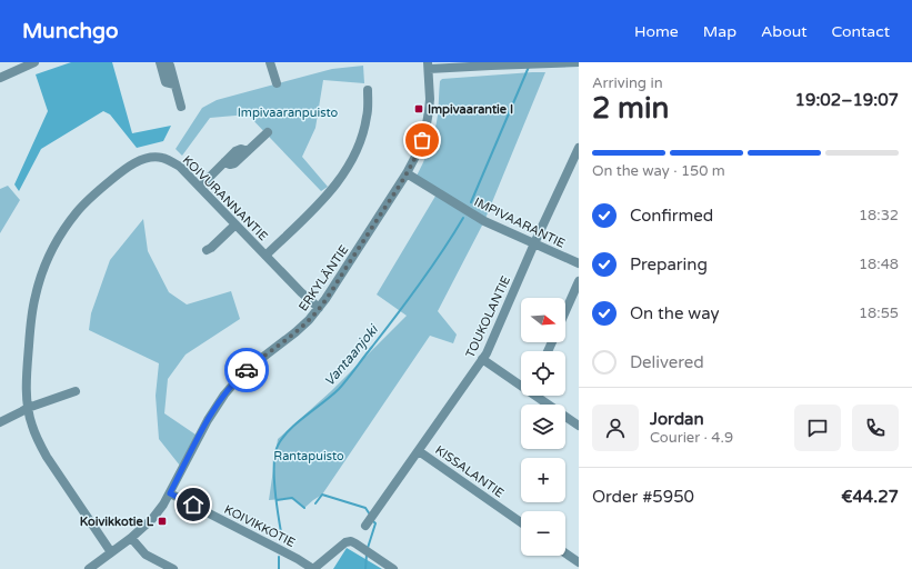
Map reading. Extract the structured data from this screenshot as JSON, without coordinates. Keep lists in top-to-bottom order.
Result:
{
  "streets": {
    "street": [
      "KOIVURANNANTIE",
      "IMPIVAARANTIE",
      "ERKYLÄNTIE",
      "TOUKOLANTIE",
      "KISSALANTIE",
      "KOIVIKKOTIE"
    ]
  },
  "crossings": [
    ["KOIVURANNANTIE", "ERKYLÄNTIE"],
    ["IMPIVAARANTIE", "ERKYLÄNTIE"],
    ["IMPIVAARANTIE", "TOUKOLANTIE"],
    ["ERKYLÄNTIE", "KOIVIKKOTIE"],
    ["TOUKOLANTIE", "KISSALANTIE"]
  ],
  "water": ["Vantaanjoki"],
  "parks": ["Impivaaranpuisto", "Rantapuisto"],
  "places": {
    "transit": ["Impivaarantie I", "Koivikkotie L"]
  },
  "north": "right",
  "page": {
    "header": "Munchgo",
    "nav": [
      "Home",
      "Map",
      "About",
      "Contact"
    ],
    "heading": ["2 min", "Arriving in", "19:02–19:07"],
    "panel": [
      "Jordan",
      "Courier · 4.9",
      "Order #5950",
      "€44.27"
    ],
    "bar": "On the way · 150 m",
    "list": [
      ["Confirmed", "18:32"],
      ["Preparing", "18:48"],
      ["On the way", "18:55"],
      "Delivered"
    ],
    "map_buttons": ["+", "−"]
  }
}
